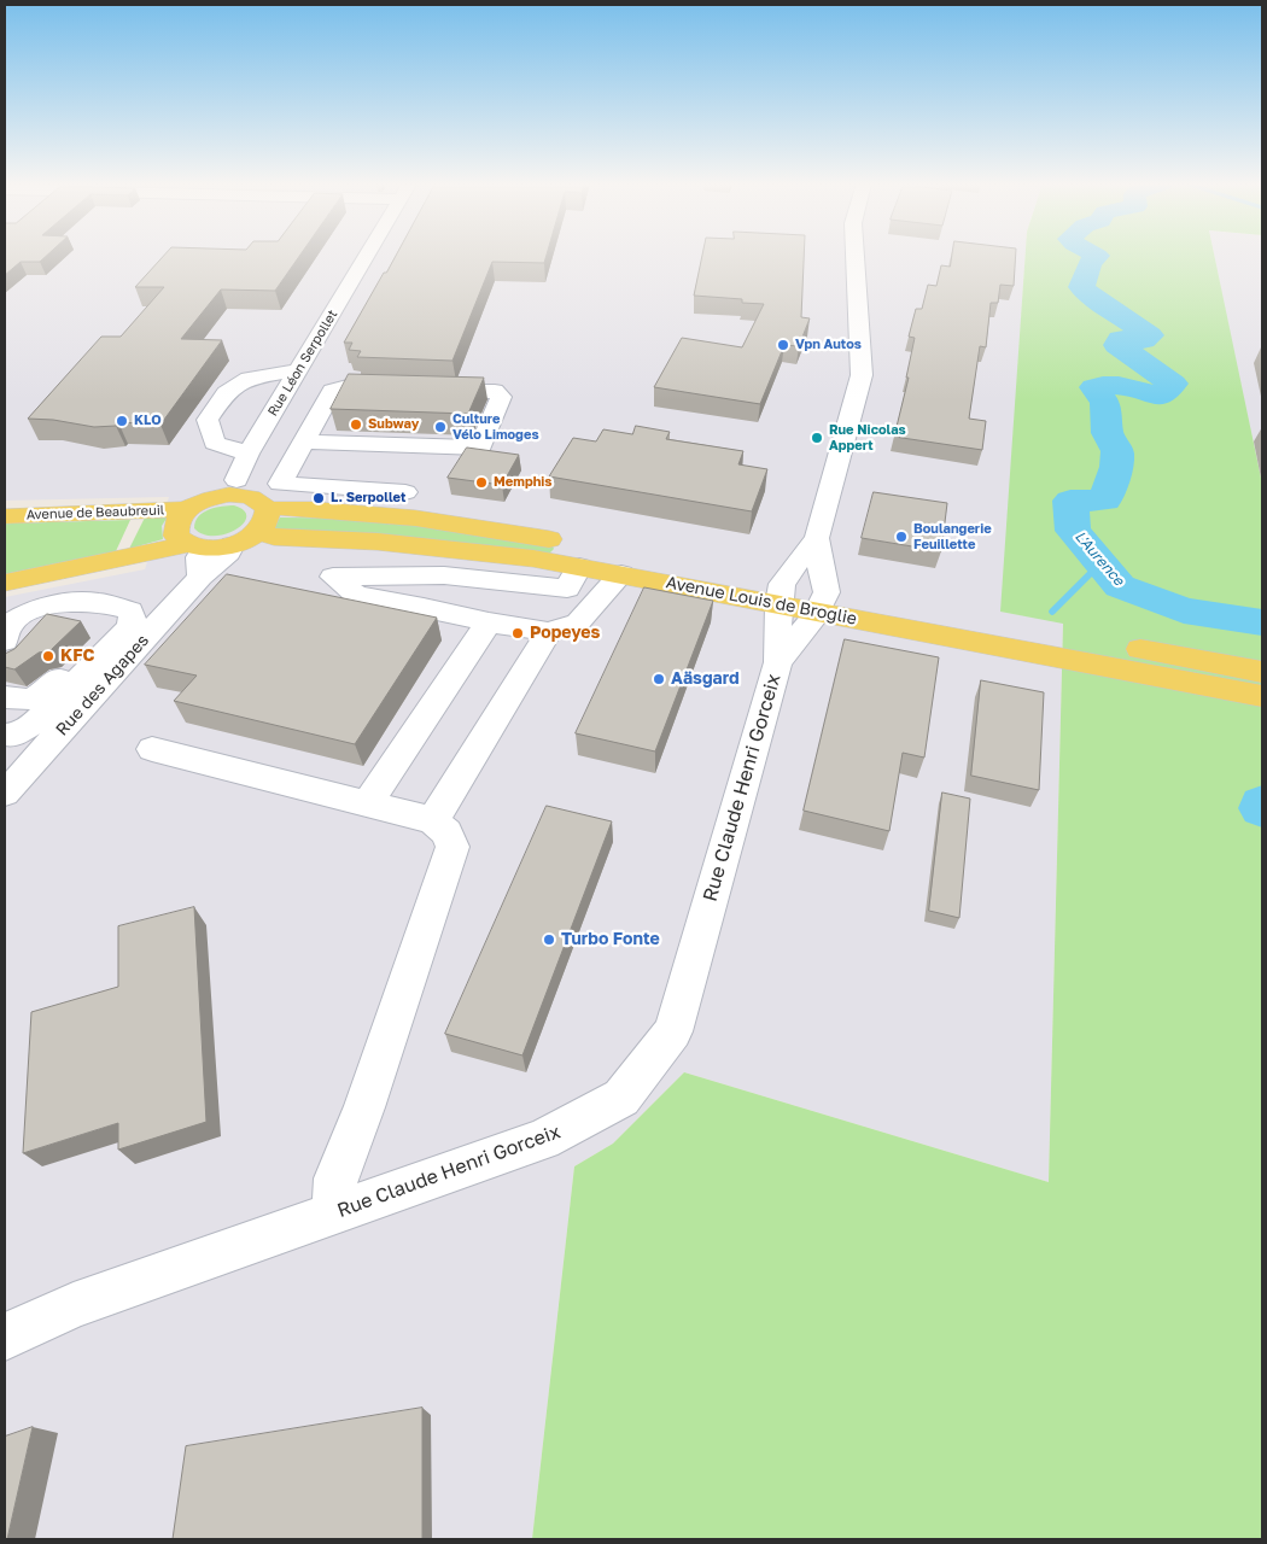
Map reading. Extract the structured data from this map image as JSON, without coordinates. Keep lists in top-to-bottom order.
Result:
{
  "streets": {
    "main road": ["Avenue de Beaubreuil", "Avenue Louis de Broglie"],
    "street": ["Rue Léon Serpollet", "Rue des Agapes", "Rue Claude Henri Gorceix"]
  },
  "water": ["L'Aurence"],
  "places": [
    "Vpn Autos",
    "KLO",
    "Subway",
    "Culture Vélo Limoges",
    "Rue Nicolas Appert",
    "Memphis",
    "L. Serpollet",
    "Boulangerie Feuillette",
    "Popeyes",
    "KFC",
    "Aäsgard",
    "Turbo Fonte"
  ]
}
